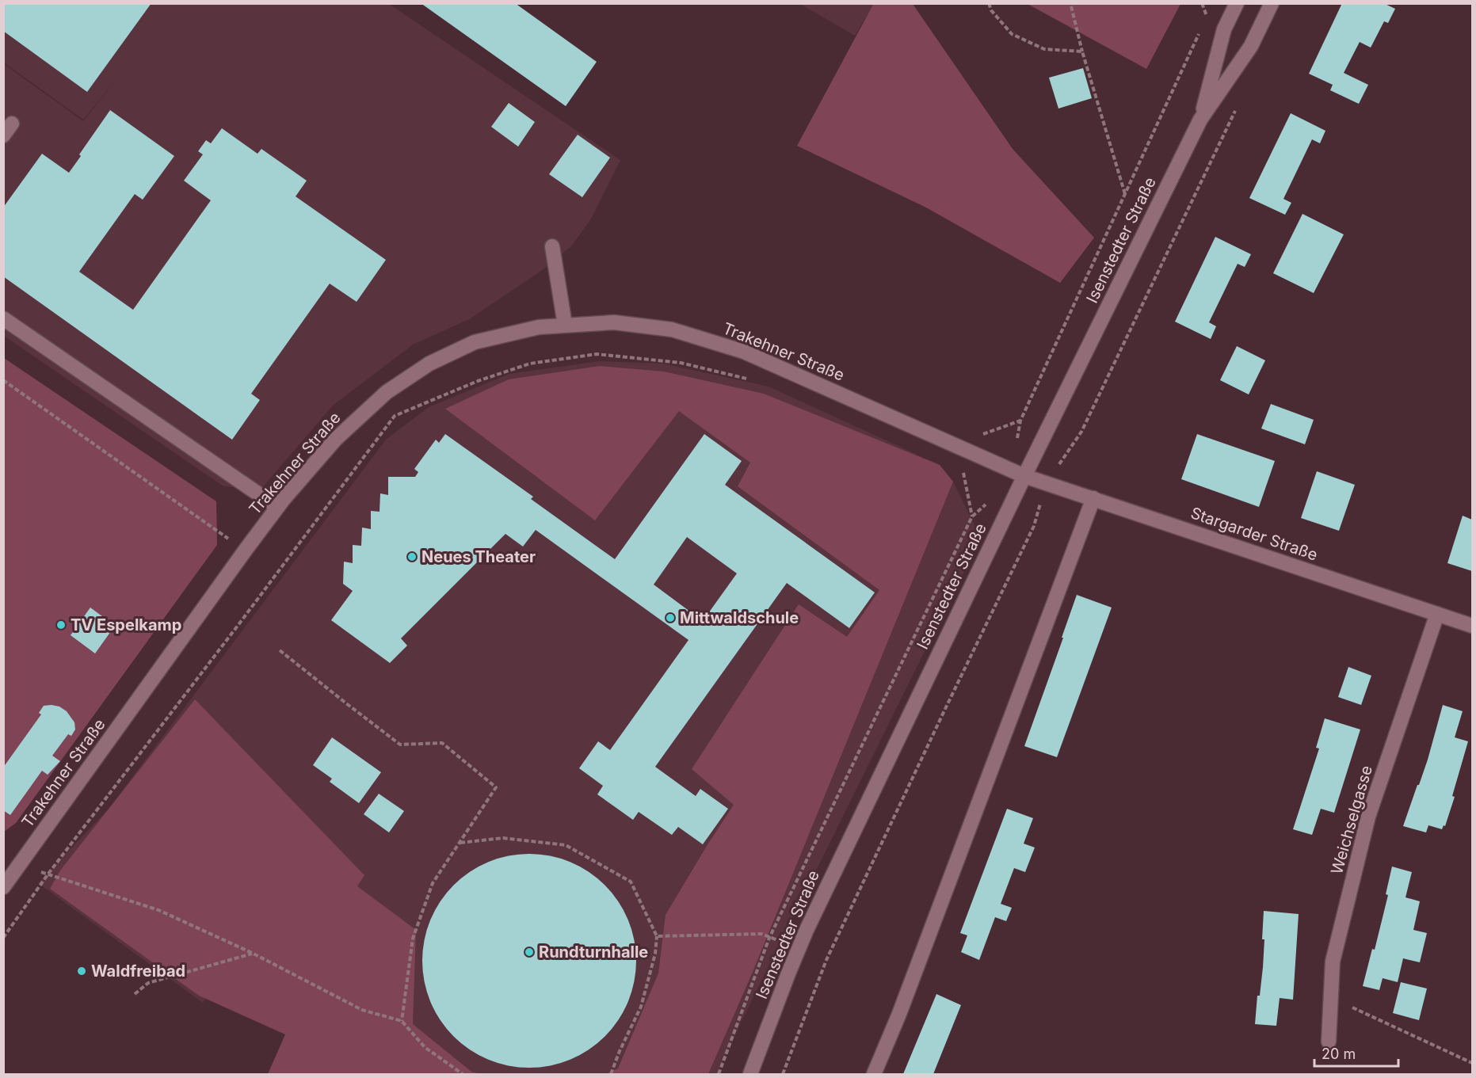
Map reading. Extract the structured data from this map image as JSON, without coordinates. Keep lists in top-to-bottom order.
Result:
{
  "streets": {
    "street": [
      "Isenstedter Straße",
      "Trakehner Straße",
      "Stargarder Straße",
      "Weichselgasse"
    ]
  },
  "crossings": [
    ["Isenstedter Straße", "Trakehner Straße"],
    ["Isenstedter Straße", "Stargarder Straße"],
    ["Trakehner Straße", "Stargarder Straße"],
    ["Stargarder Straße", "Weichselgasse"]
  ],
  "places": [
    "Neues Theater",
    "Mittwaldschule",
    "TV Espelkamp",
    "Rundturnhalle",
    "Waldfreibad"
  ],
  "scale_bar": "20 m"
}
